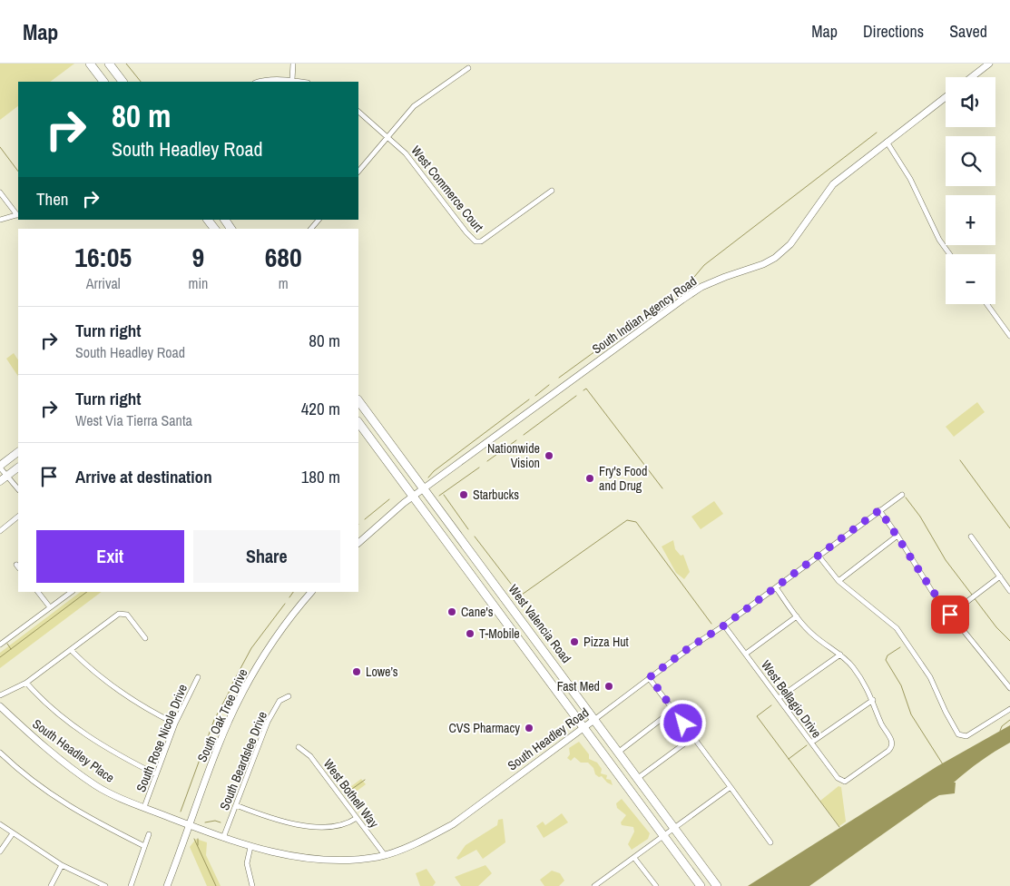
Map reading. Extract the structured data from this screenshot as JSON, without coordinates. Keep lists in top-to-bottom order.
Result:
{
  "streets": {
    "main road": ["West Valencia Road"],
    "street": [
      "West Commerce Court",
      "South Indian Agency Road",
      "West Bellagio Drive",
      "South Oak Tree Drive",
      "South Rose Nicole Drive",
      "South Headley Road",
      "South Headley Place",
      "South Beardslee Drive",
      "West Bothell Way"
    ]
  },
  "crossings": [
    ["South Indian Agency Road", "West Valencia Road"],
    ["West Valencia Road", "South Headley Road"],
    ["West Bellagio Drive", "South Headley Road"],
    ["South Oak Tree Drive", "South Headley Road"],
    ["South Oak Tree Drive", "South Headley Place"],
    ["South Rose Nicole Drive", "South Headley Place"],
    ["South Headley Road", "South Headley Place"],
    ["South Headley Road", "South Beardslee Drive"],
    ["South Headley Road", "West Bothell Way"]
  ],
  "places": [
    "Nationwide Vision",
    "Fry's Food and Drug",
    "Starbucks",
    "Cane's",
    "T-Mobile",
    "Pizza Hut",
    "Lowe’s",
    "Fast Med",
    "CVS Pharmacy"
  ],
  "page": {
    "header": "Map",
    "nav": ["Map", "Directions", "Saved"],
    "map_buttons": ["+", "−"],
    "turn": ["80 m", "South Headley Road"],
    "then": "Then",
    "eta": [
      "16:05",
      "Arrival",
      "9",
      "min",
      "680",
      "m"
    ],
    "list": [
      {
        "name": "Turn right",
        "note": "South Headley Road",
        "value": "80 m"
      },
      {
        "name": "Turn right",
        "note": "West Via Tierra Santa",
        "value": "420 m"
      },
      {
        "name": "Arrive at destination",
        "value": "180 m"
      }
    ],
    "buttons": ["Exit", "Share"]
  }
}
